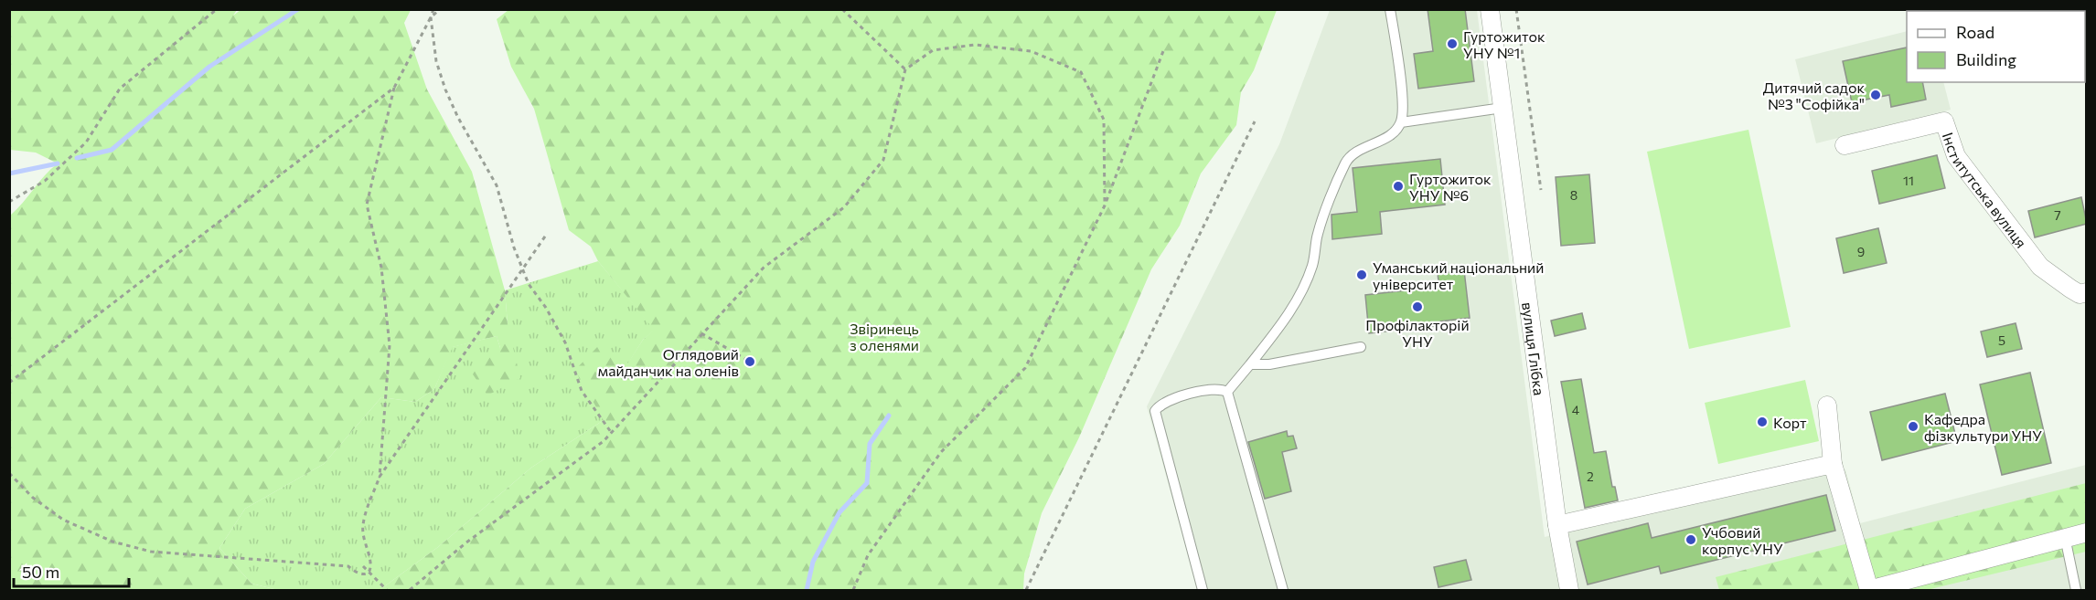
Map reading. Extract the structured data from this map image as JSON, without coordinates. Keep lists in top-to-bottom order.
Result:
{
  "streets": {
    "street": ["Інститутська вулиця", "вулиця Глібка"]
  },
  "parks": ["Звіринець з оленями"],
  "places": [
    "Гуртожиток УНУ №1",
    "Дитячий садок №3 \"Софійка\"",
    "Гуртожиток УНУ №6",
    "Уманський національний університет",
    "Профілакторій УНУ",
    "Оглядовий майданчик на оленів",
    "Корт",
    "Кафедра фізкультури УНУ",
    "Учбовий корпус УНУ"
  ],
  "house_numbers": [
    "11",
    "8",
    "7",
    "9",
    "5",
    "4",
    "2"
  ],
  "legend": ["Road", "Building"],
  "scale_bar": "50 m"
}
